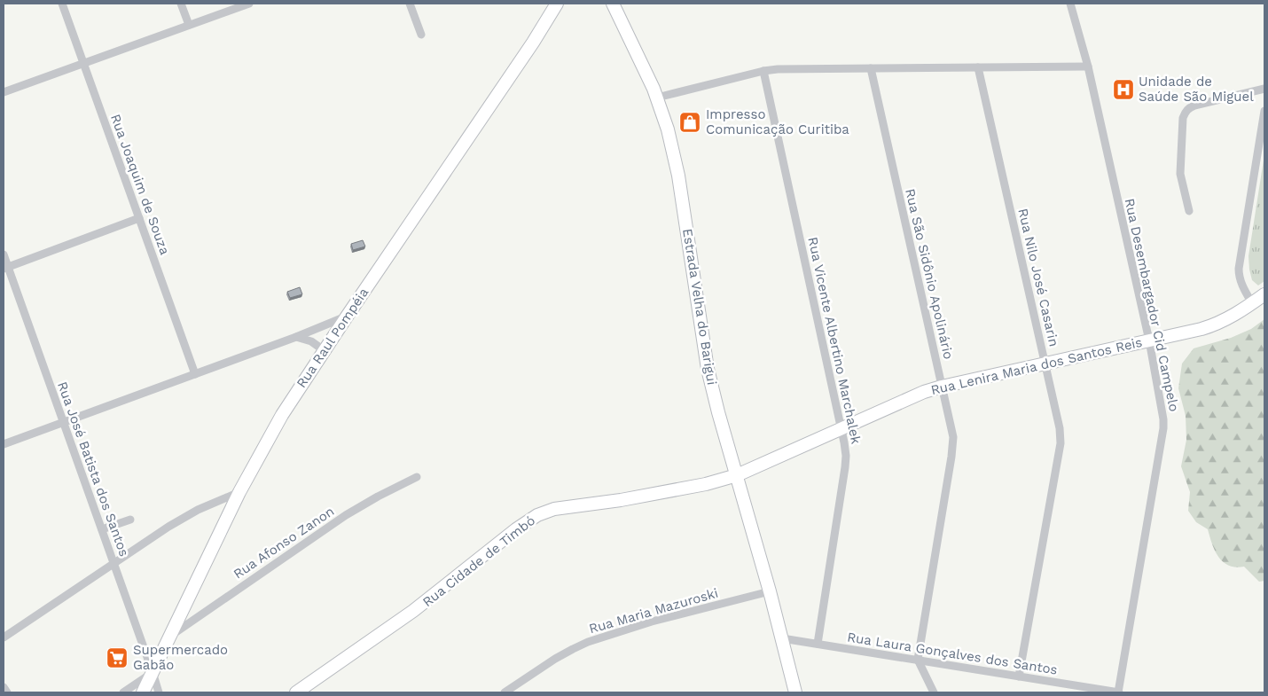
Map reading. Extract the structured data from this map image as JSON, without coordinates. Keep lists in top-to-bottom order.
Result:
{
  "streets": {
    "main road": [
      "Estrada Velha do Barigui",
      "Rua Raul Pompéia",
      "Rua Lenira Maria dos Santos Reis",
      "Rua Cidade de Timbó"
    ],
    "street": [
      "Rua Joaquim de Souza",
      "Rua São Sidônio Apolinário",
      "Rua Nilo José Casarin",
      "Rua Desembargador Cid Campelo",
      "Rua Vicente Albertino Marchalek",
      "Rua José Batista dos Santos",
      "Rua Afonso Zanon",
      "Rua Maria Mazuroski",
      "Rua Laura Gonçalves dos Santos"
    ]
  },
  "crossings": [
    ["Rua São Sidônio Apolinário", "Rua Lenira Maria dos Santos Reis"],
    ["Rua São Sidônio Apolinário", "Rua Laura Gonçalves dos Santos"],
    ["Rua Nilo José Casarin", "Rua Lenira Maria dos Santos Reis"],
    ["Rua Nilo José Casarin", "Rua Laura Gonçalves dos Santos"],
    ["Rua Desembargador Cid Campelo", "Rua Lenira Maria dos Santos Reis"],
    ["Rua Desembargador Cid Campelo", "Rua Laura Gonçalves dos Santos"],
    ["Estrada Velha do Barigui", "Rua Lenira Maria dos Santos Reis"],
    ["Estrada Velha do Barigui", "Rua Cidade de Timbó"],
    ["Estrada Velha do Barigui", "Rua Maria Mazuroski"],
    ["Estrada Velha do Barigui", "Rua Laura Gonçalves dos Santos"],
    ["Rua Raul Pompéia", "Rua José Batista dos Santos"],
    ["Rua Raul Pompéia", "Rua Afonso Zanon"],
    ["Rua Vicente Albertino Marchalek", "Rua Lenira Maria dos Santos Reis"],
    ["Rua Vicente Albertino Marchalek", "Rua Laura Gonçalves dos Santos"],
    ["Rua Lenira Maria dos Santos Reis", "Rua Cidade de Timbó"]
  ],
  "places": {
    "hospital": ["Unidade de Saúde São Miguel"],
    "shop": ["Impresso Comunicação Curitiba"],
    "supermarket": ["Supermercado Gabão"]
  }
}
